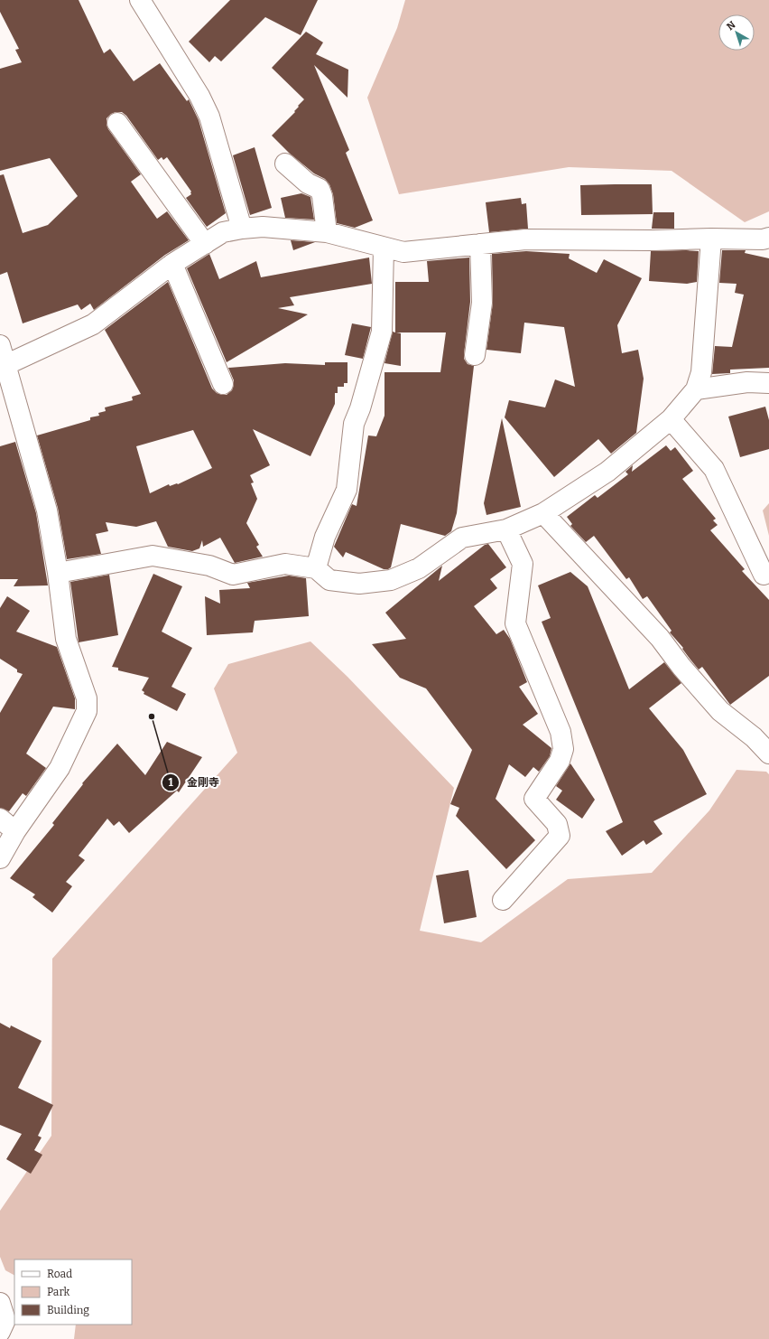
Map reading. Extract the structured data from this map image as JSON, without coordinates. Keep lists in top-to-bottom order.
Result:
{
  "places": ["金剛寺"],
  "legend": ["Road", "Park", "Building"],
  "north": "top left"
}
